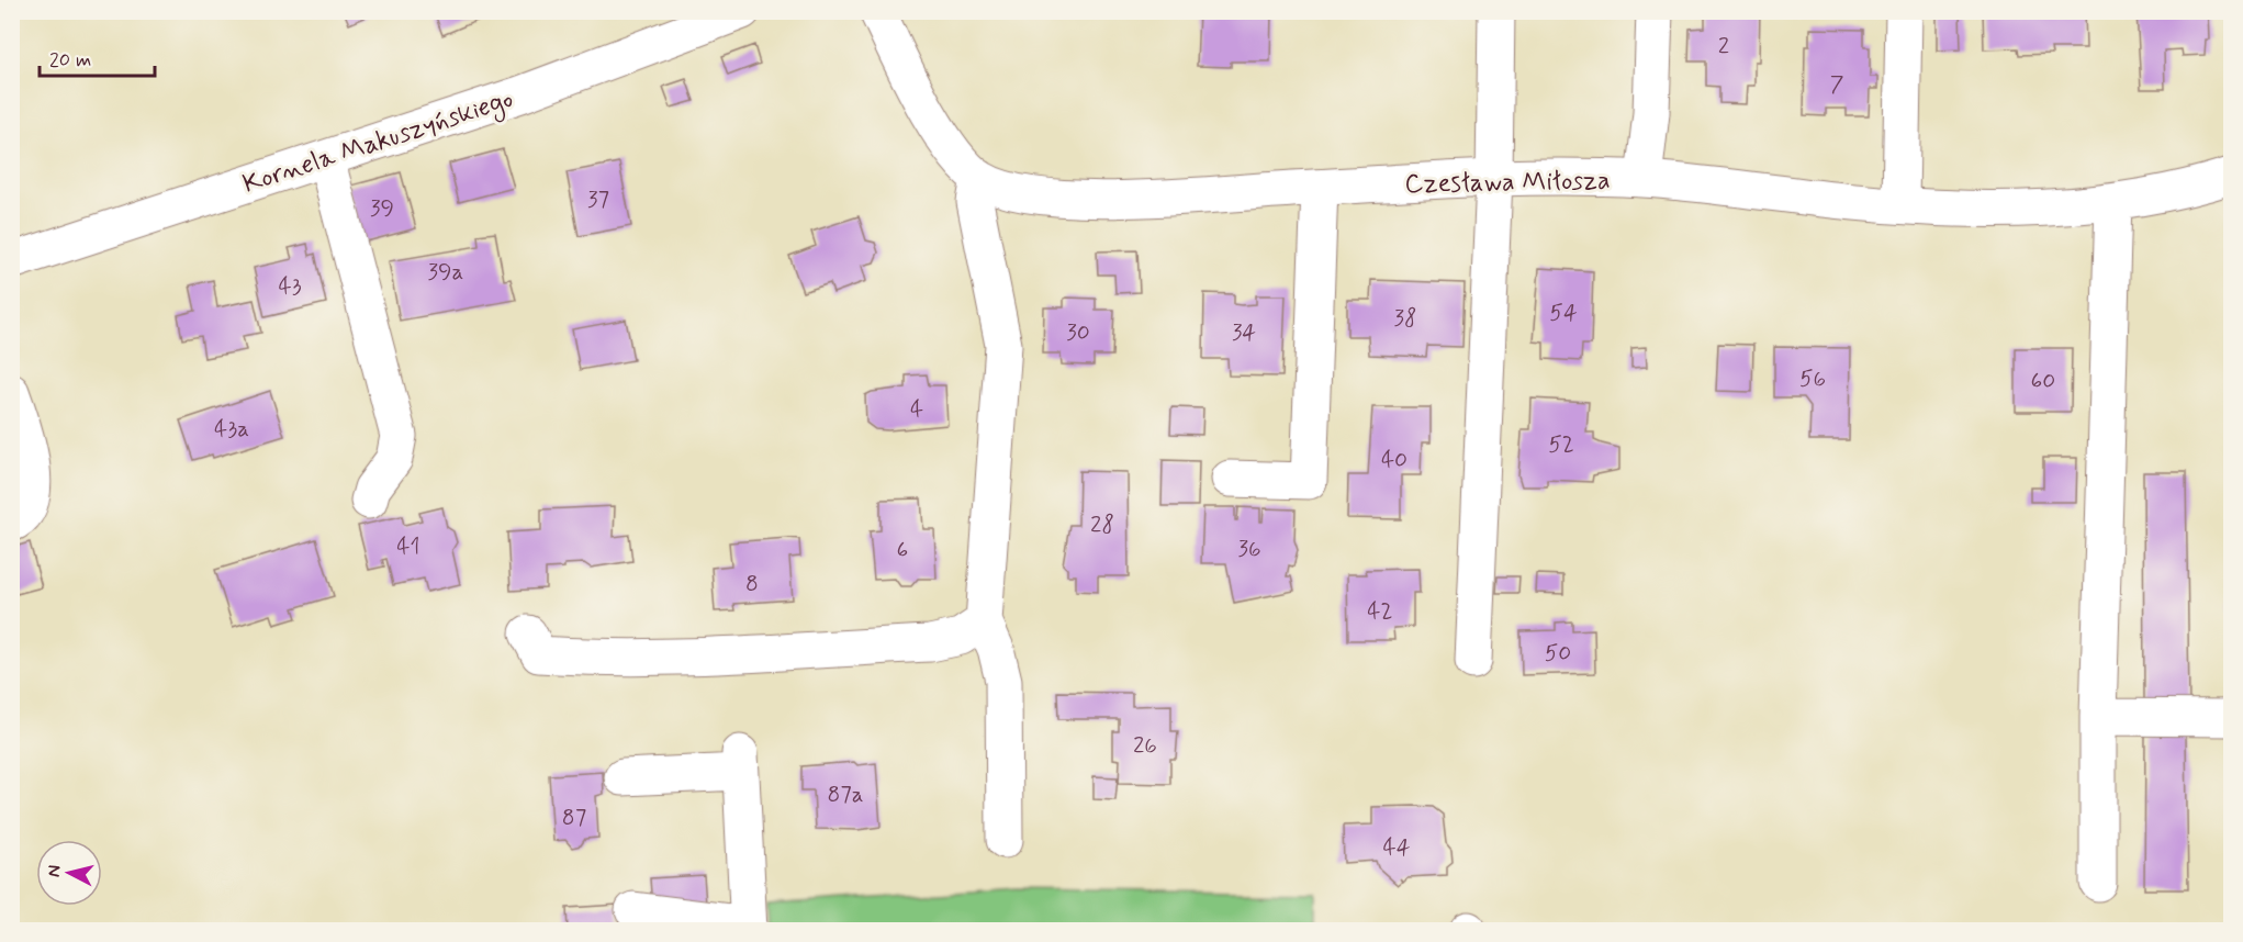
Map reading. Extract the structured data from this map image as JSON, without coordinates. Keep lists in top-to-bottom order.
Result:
{
  "streets": {
    "street": ["Kornela Makuszyńskiego", "Czesława Miłosza"]
  },
  "house_numbers": [
    "2",
    "7",
    "37",
    "39",
    "39a",
    "43",
    "54",
    "38",
    "30",
    "34",
    "56",
    "60",
    "4",
    "43a",
    "52",
    "40",
    "28",
    "41",
    "36",
    "6",
    "8",
    "42",
    "50",
    "26",
    "87a",
    "87",
    "44"
  ],
  "scale_bar": "20 m",
  "north": "left"
}
